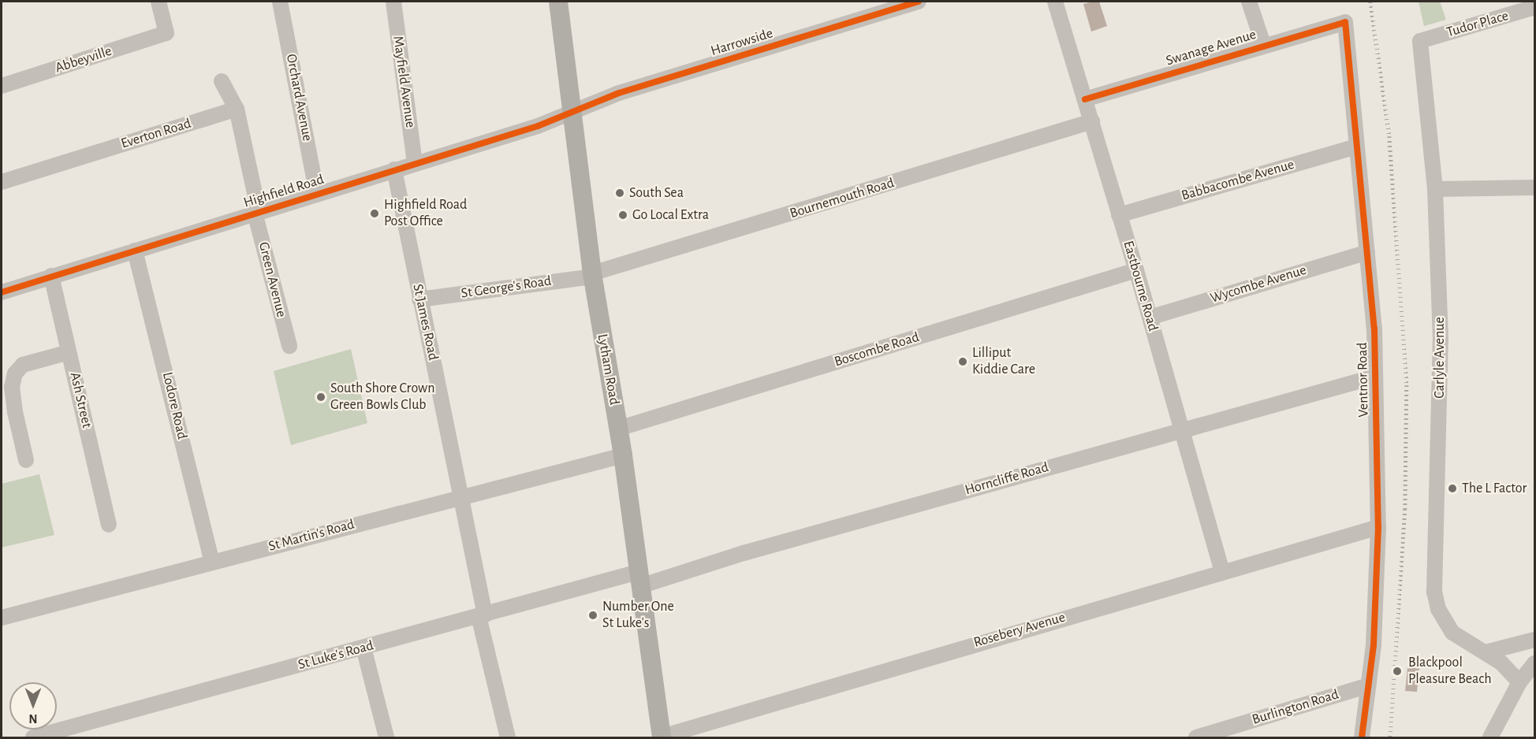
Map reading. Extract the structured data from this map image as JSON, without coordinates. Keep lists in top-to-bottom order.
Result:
{
  "streets": {
    "main road": ["Lytham Road"],
    "street": [
      "Tudor Place",
      "Harrowside",
      "Swanage Avenue",
      "Abbeyville",
      "Mayfield Avenue",
      "Orchard Avenue",
      "Everton Road",
      "Babbacombe Avenue",
      "Highfield Road",
      "Bournemouth Road",
      "Green Avenue",
      "Wycombe Avenue",
      "Eastbourne Road",
      "St George's Road",
      "St James Road",
      "Boscombe Road",
      "Carlyle Avenue",
      "Ventnor Road",
      "Ash Street",
      "Lodore Road",
      "Horncliffe Road",
      "St Martin's Road",
      "Rosebery Avenue",
      "St Luke's Road",
      "Burlington Road"
    ]
  },
  "crossings": [
    ["Tudor Place", "Carlyle Avenue"],
    ["Harrowside", "Highfield Road"],
    ["Harrowside", "Lytham Road"],
    ["Swanage Avenue", "Eastbourne Road"],
    ["Swanage Avenue", "Ventnor Road"],
    ["Mayfield Avenue", "Highfield Road"],
    ["Orchard Avenue", "Highfield Road"],
    ["Everton Road", "Green Avenue"],
    ["Babbacombe Avenue", "Eastbourne Road"],
    ["Babbacombe Avenue", "Ventnor Road"],
    ["Highfield Road", "Green Avenue"],
    ["Highfield Road", "St James Road"],
    ["Highfield Road", "Lytham Road"],
    ["Highfield Road", "Ash Street"],
    ["Highfield Road", "Lodore Road"],
    ["Bournemouth Road", "Eastbourne Road"],
    ["Bournemouth Road", "St George's Road"],
    ["Bournemouth Road", "Lytham Road"],
    ["Wycombe Avenue", "Eastbourne Road"],
    ["Wycombe Avenue", "Ventnor Road"],
    ["Eastbourne Road", "Boscombe Road"],
    ["Eastbourne Road", "Horncliffe Road"],
    ["Eastbourne Road", "Rosebery Avenue"],
    ["St George's Road", "St James Road"],
    ["St George's Road", "Lytham Road"],
    ["St James Road", "St Martin's Road"],
    ["St James Road", "St Luke's Road"],
    ["Boscombe Road", "Lytham Road"],
    ["Lytham Road", "Horncliffe Road"],
    ["Lytham Road", "St Martin's Road"],
    ["Lytham Road", "Rosebery Avenue"],
    ["Lytham Road", "St Luke's Road"],
    ["Ventnor Road", "Horncliffe Road"],
    ["Ventnor Road", "Rosebery Avenue"],
    ["Ventnor Road", "Burlington Road"],
    ["Lodore Road", "St Martin's Road"],
    ["Horncliffe Road", "St Luke's Road"]
  ],
  "places": [
    "South Sea",
    "Highfield Road Post Office",
    "Go Local Extra",
    "Lilliput Kiddie Care",
    "South Shore Crown Green Bowls Club",
    "The L Factor",
    "Number One St Luke's",
    "Blackpool Pleasure Beach"
  ],
  "north": "bottom"
}
